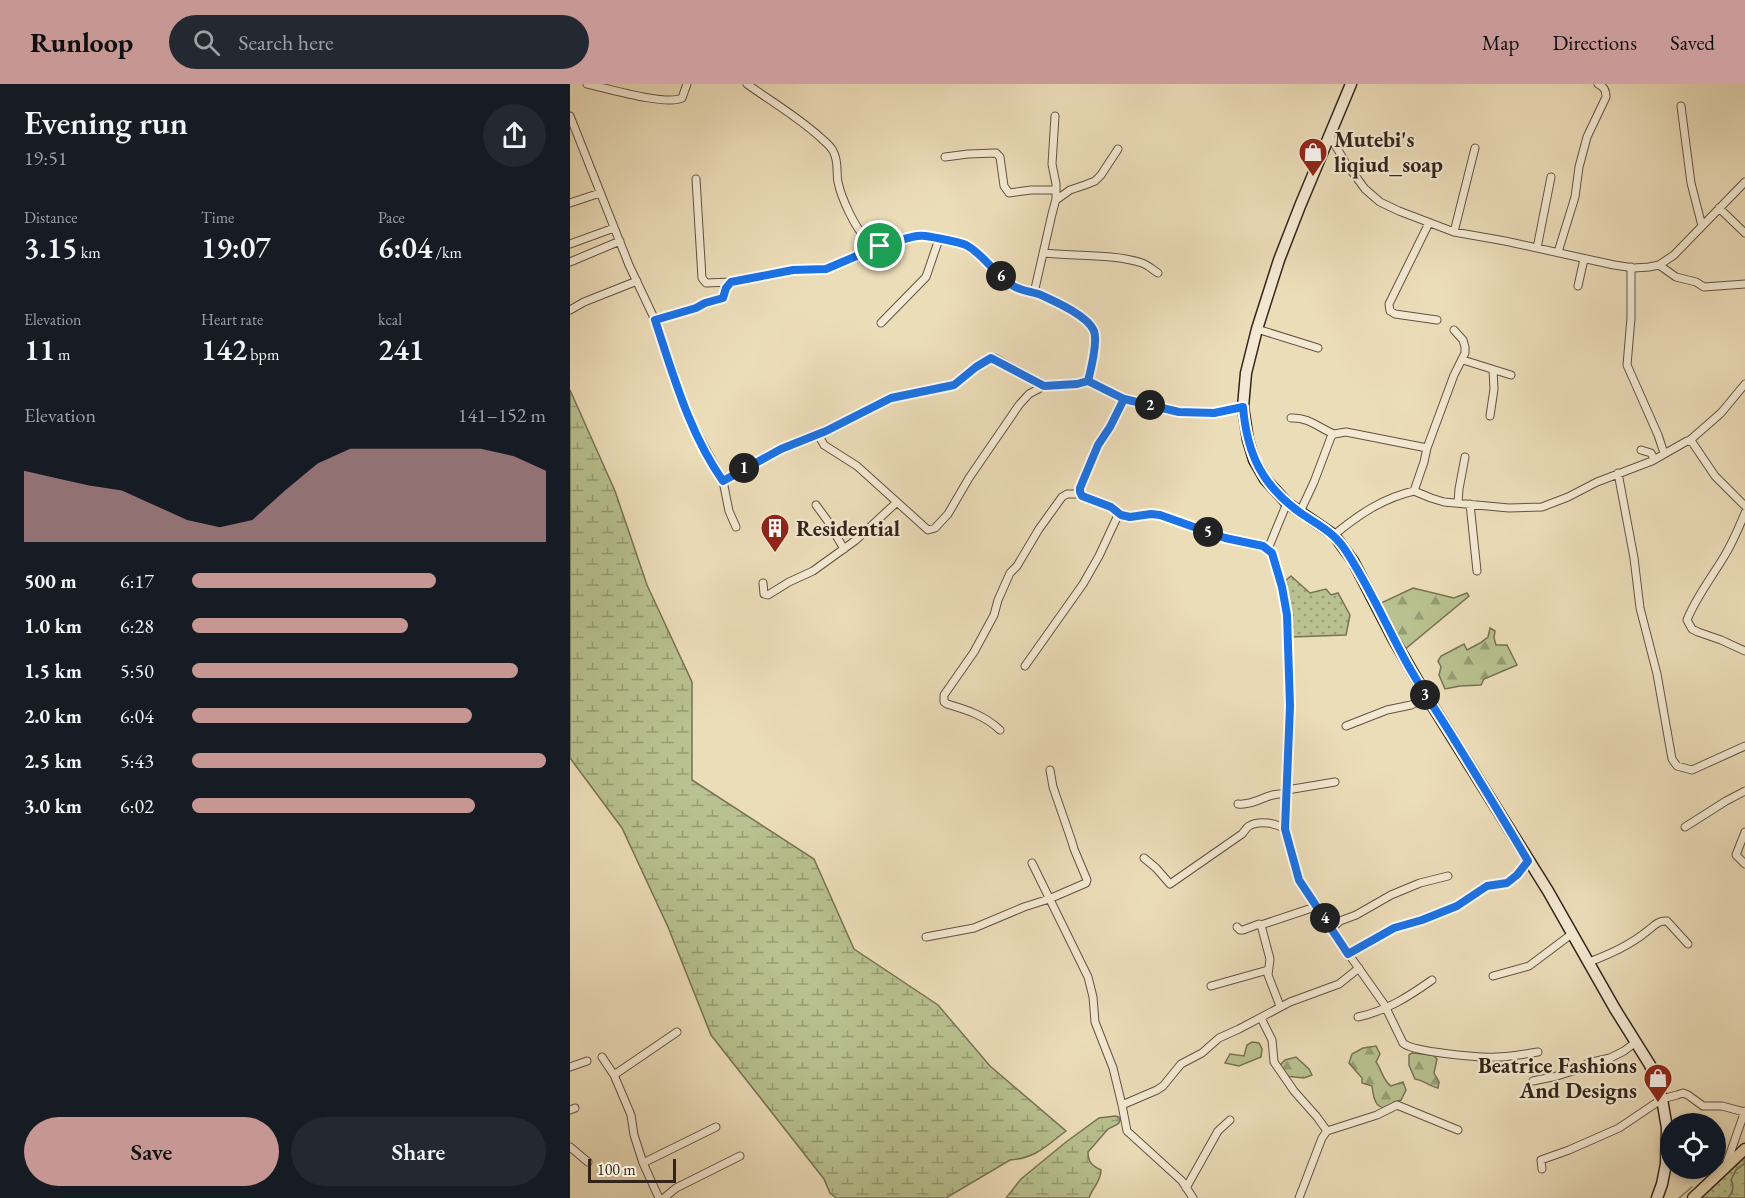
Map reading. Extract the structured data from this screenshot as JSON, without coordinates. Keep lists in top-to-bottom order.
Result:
{
  "places": {
    "shop": ["Mutebi's liqiud_soap", "Beatrice Fashions And Designs"],
    "building": ["Residential"]
  },
  "scale_bar": "100 m",
  "page": {
    "header": "Runloop",
    "search": "Search here",
    "nav": ["Map", "Directions", "Saved"],
    "heading": ["Evening run", "19:51"],
    "stats": [
      ["Distance", "3.15 km"],
      ["Time", "19:07"],
      ["Pace", "6:04 /km"],
      ["Elevation", "11 m"],
      ["Heart rate", "142 bpm"],
      ["kcal", "241"]
    ],
    "pins": [
      "6",
      "2",
      "1",
      "5",
      "3",
      "4"
    ],
    "chart": ["Elevation", "141–152 m"],
    "list": [
      {
        "name": "500 m",
        "note": "6:17"
      },
      {
        "name": "1.0 km",
        "note": "6:28"
      },
      {
        "name": "1.5 km",
        "note": "5:50"
      },
      {
        "name": "2.0 km",
        "note": "6:04"
      },
      {
        "name": "2.5 km",
        "note": "5:43"
      },
      {
        "name": "3.0 km",
        "note": "6:02"
      }
    ],
    "buttons": ["Save", "Share"],
    "scale": "100 m"
  }
}
